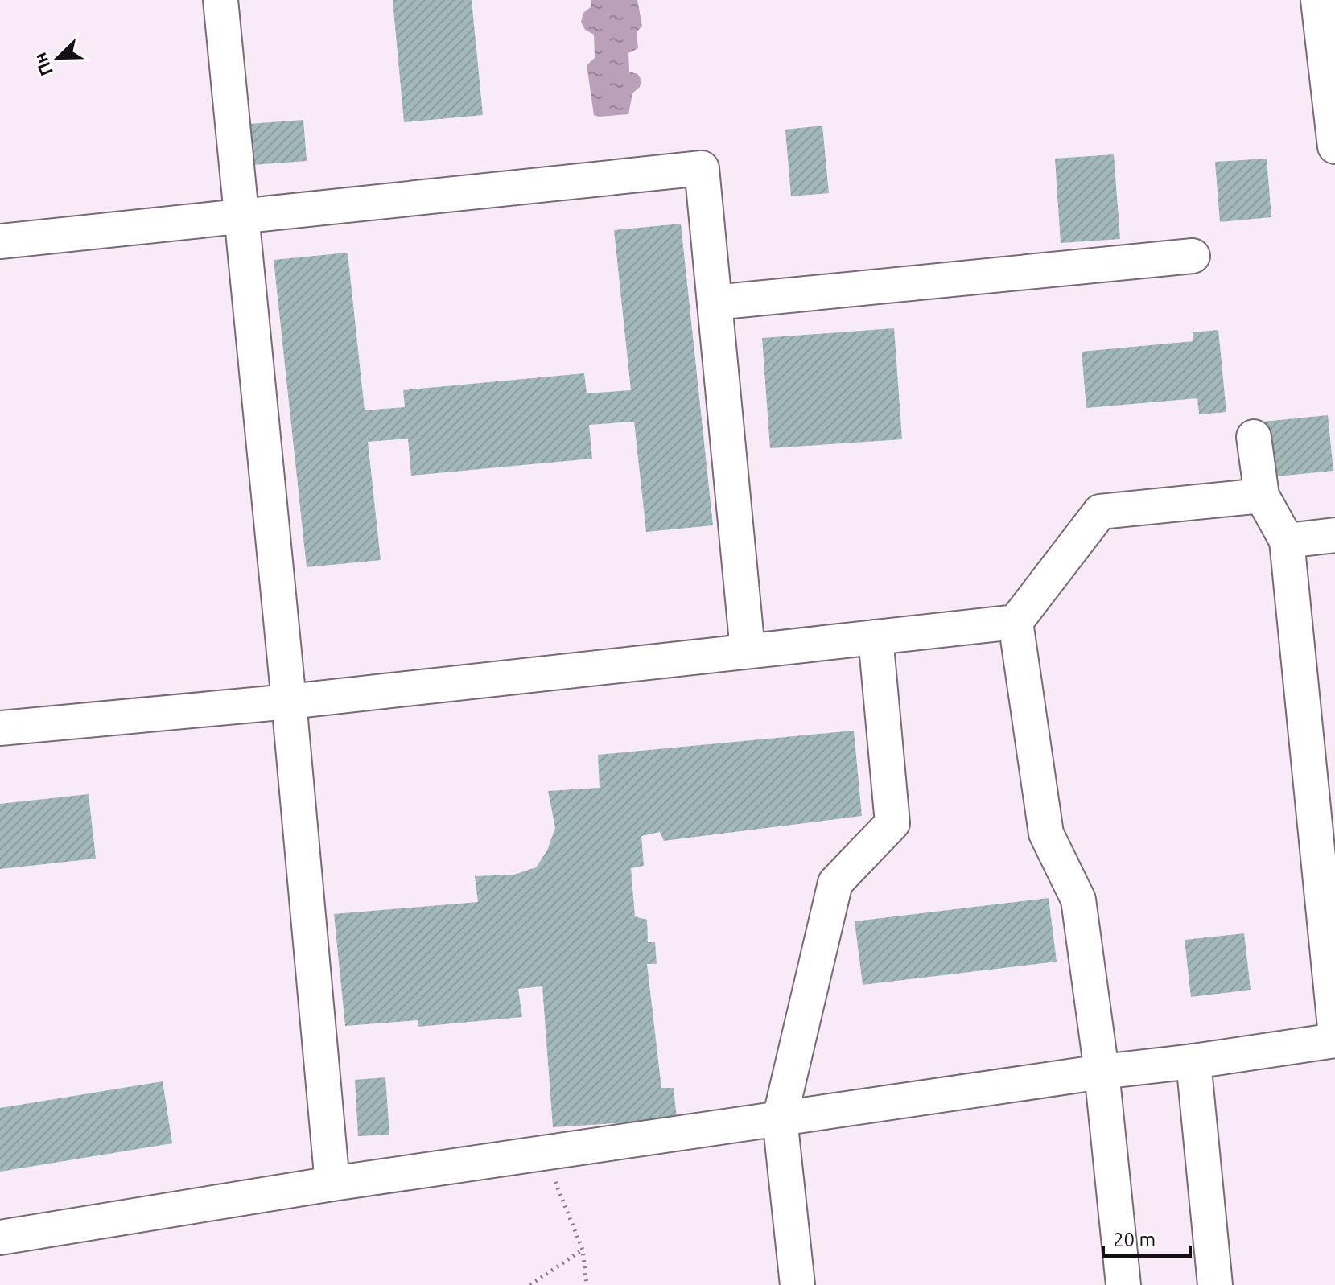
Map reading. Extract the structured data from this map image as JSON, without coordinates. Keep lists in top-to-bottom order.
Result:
{
  "scale_bar": "20 m",
  "north": "bottom left"
}
